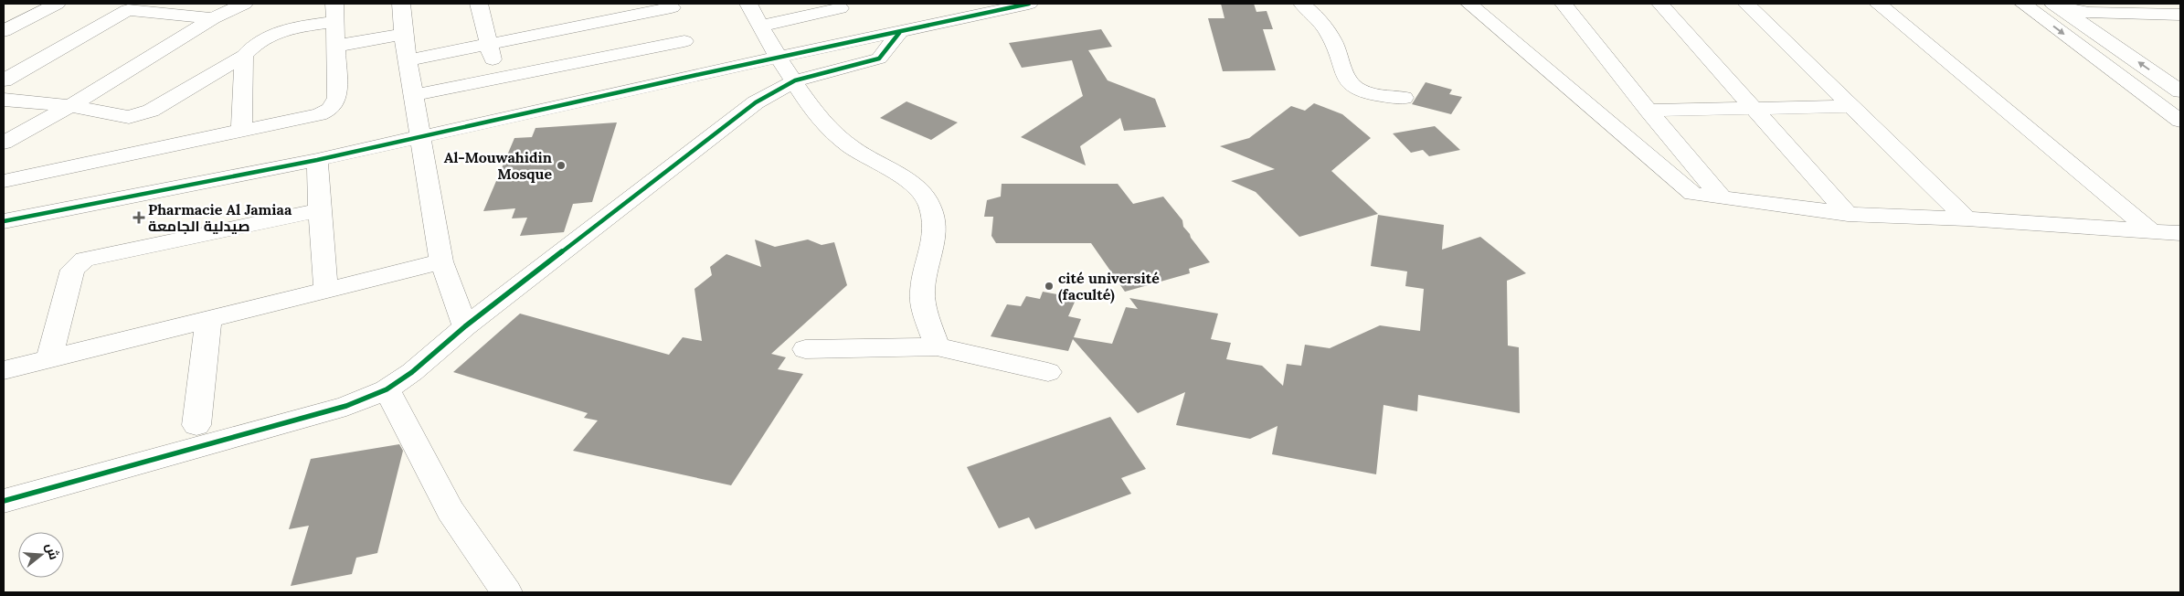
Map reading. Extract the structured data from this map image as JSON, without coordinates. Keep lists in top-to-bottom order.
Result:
{
  "places": {
    "other": ["Al-Mouwahidin Mosque", "cité université (faculté)"],
    "health": ["Pharmacie Al Jamiaa صيدلية الجامعة"]
  },
  "north": "right"
}
